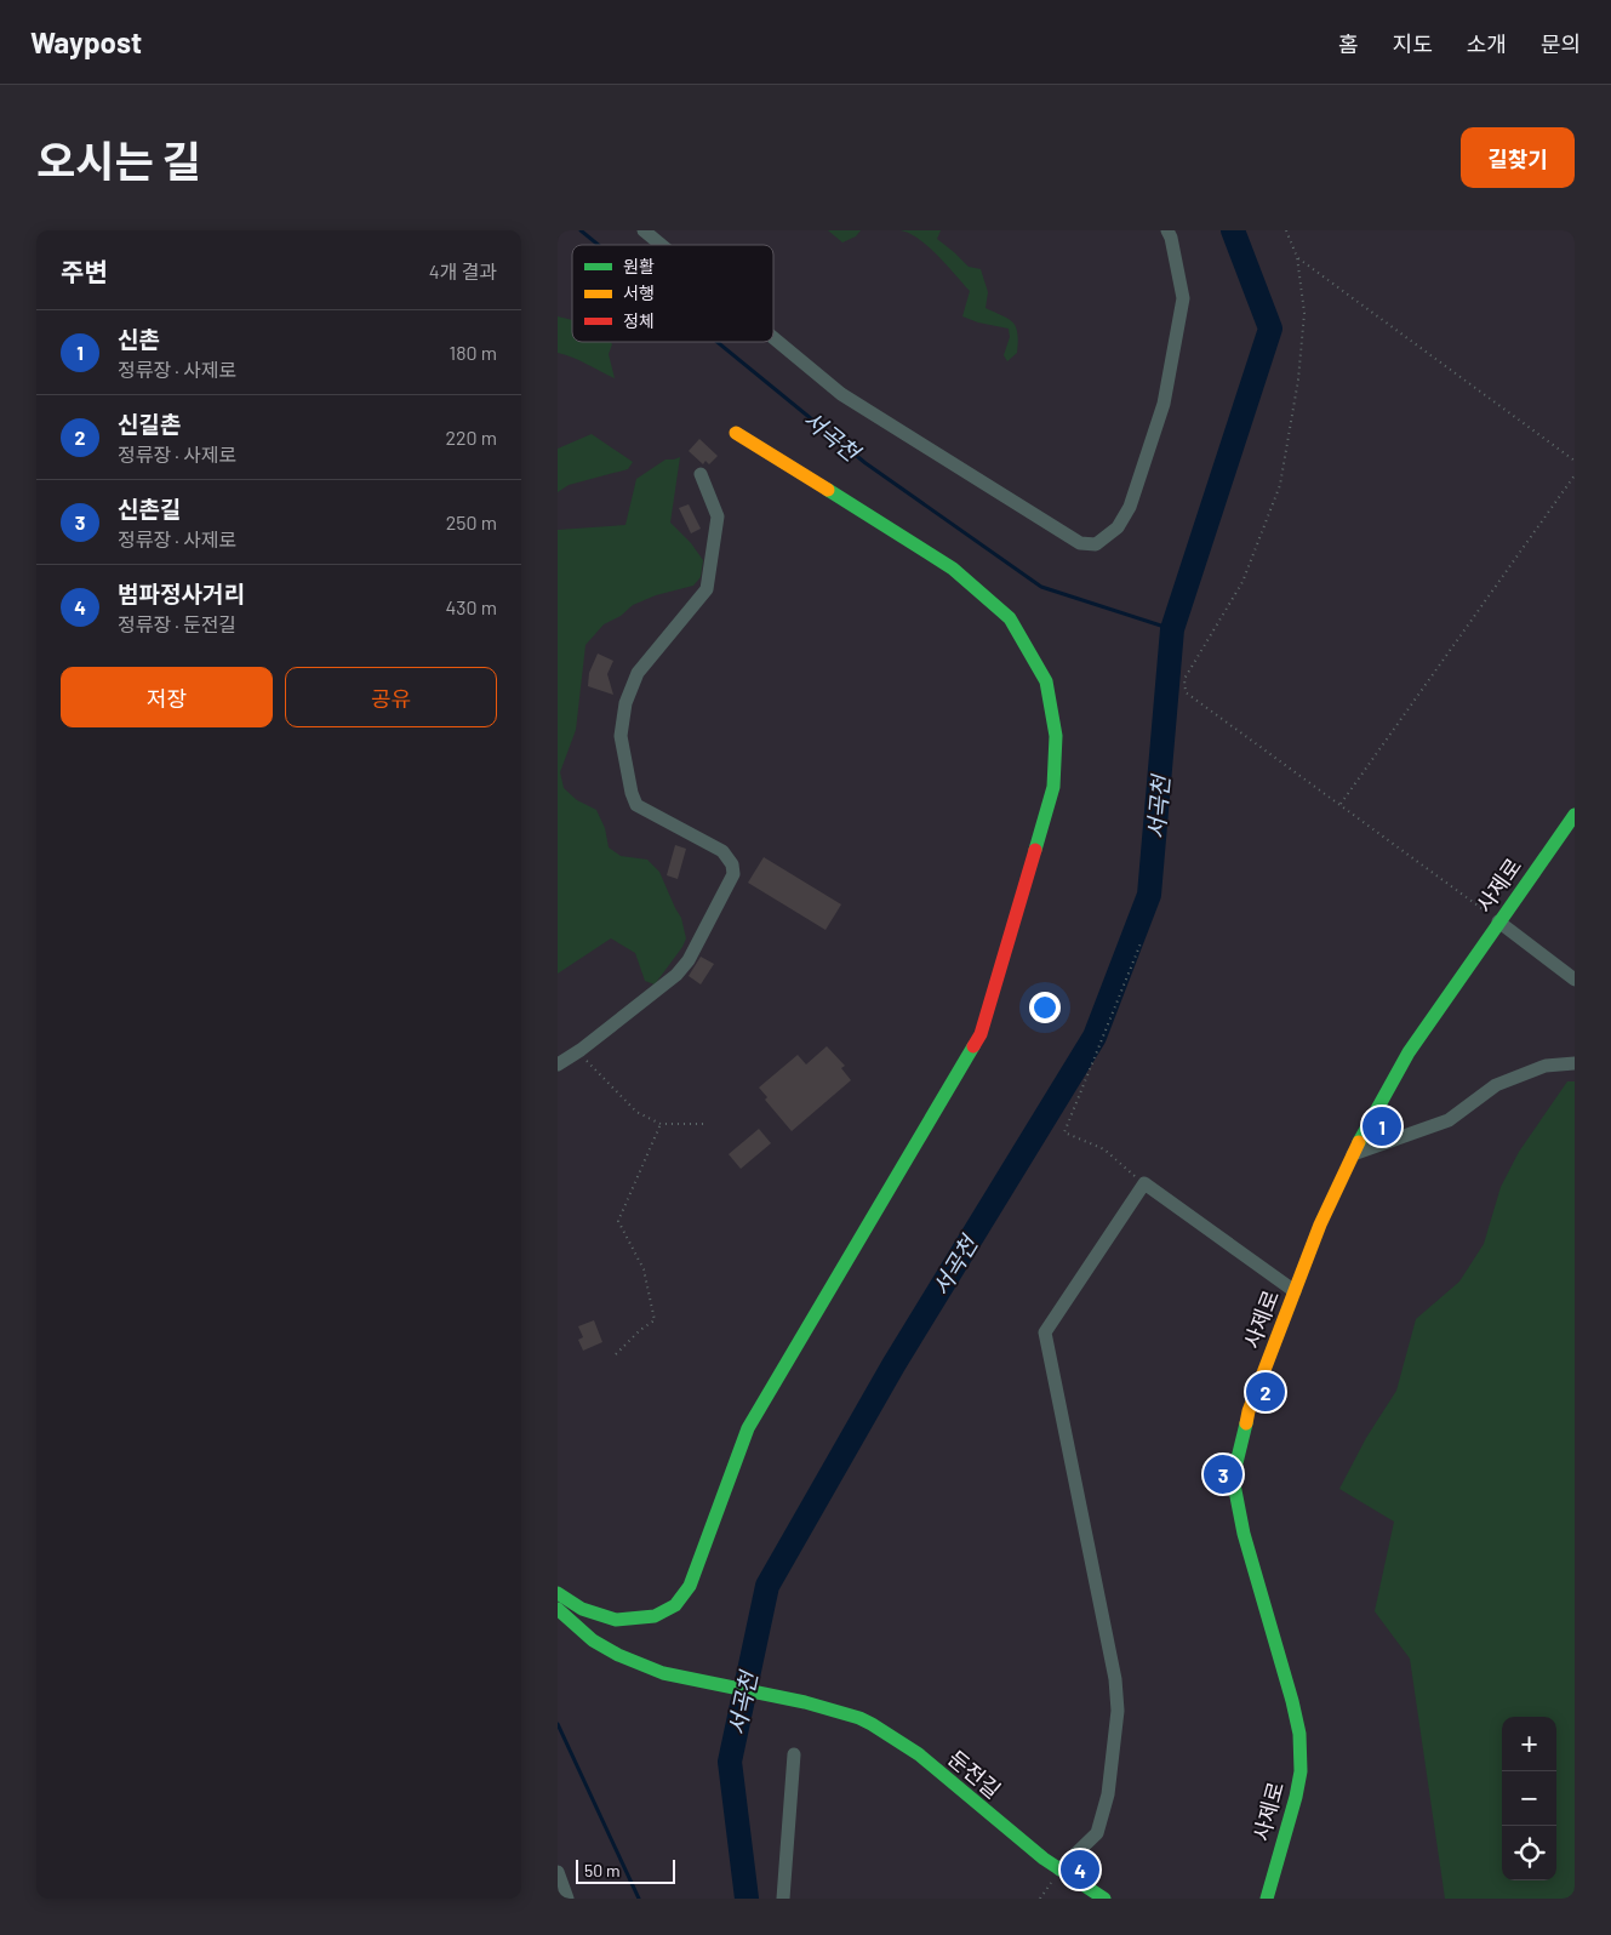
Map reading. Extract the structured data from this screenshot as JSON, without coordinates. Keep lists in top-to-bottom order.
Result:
{
  "streets": {
    "street": ["사제로", "둔전길"]
  },
  "water": ["서곡천"],
  "legend": ["원활", "서행", "정체"],
  "scale_bar": "50 m",
  "page": {
    "header": "Waypost",
    "nav": [
      "홈",
      "지도",
      "소개",
      "문의"
    ],
    "title": "오시는 길",
    "buttons": [
      "길찾기",
      ["저장", "공유"]
    ],
    "heading": ["주변", "4개 결과"],
    "list": [
      {
        "mark": "1",
        "name": "신촌",
        "note": "정류장 · 사제로",
        "value": "180 m"
      },
      {
        "mark": "2",
        "name": "신길촌",
        "note": "정류장 · 사제로",
        "value": "220 m"
      },
      {
        "mark": "3",
        "name": "신촌길",
        "note": "정류장 · 사제로",
        "value": "250 m"
      },
      {
        "mark": "4",
        "name": "범파정사거리",
        "note": "정류장 · 둔전길",
        "value": "430 m"
      }
    ],
    "pins": [
      "1",
      "2",
      "3",
      "4"
    ],
    "map_buttons": ["+", "−"],
    "scale": "50 m"
  }
}
